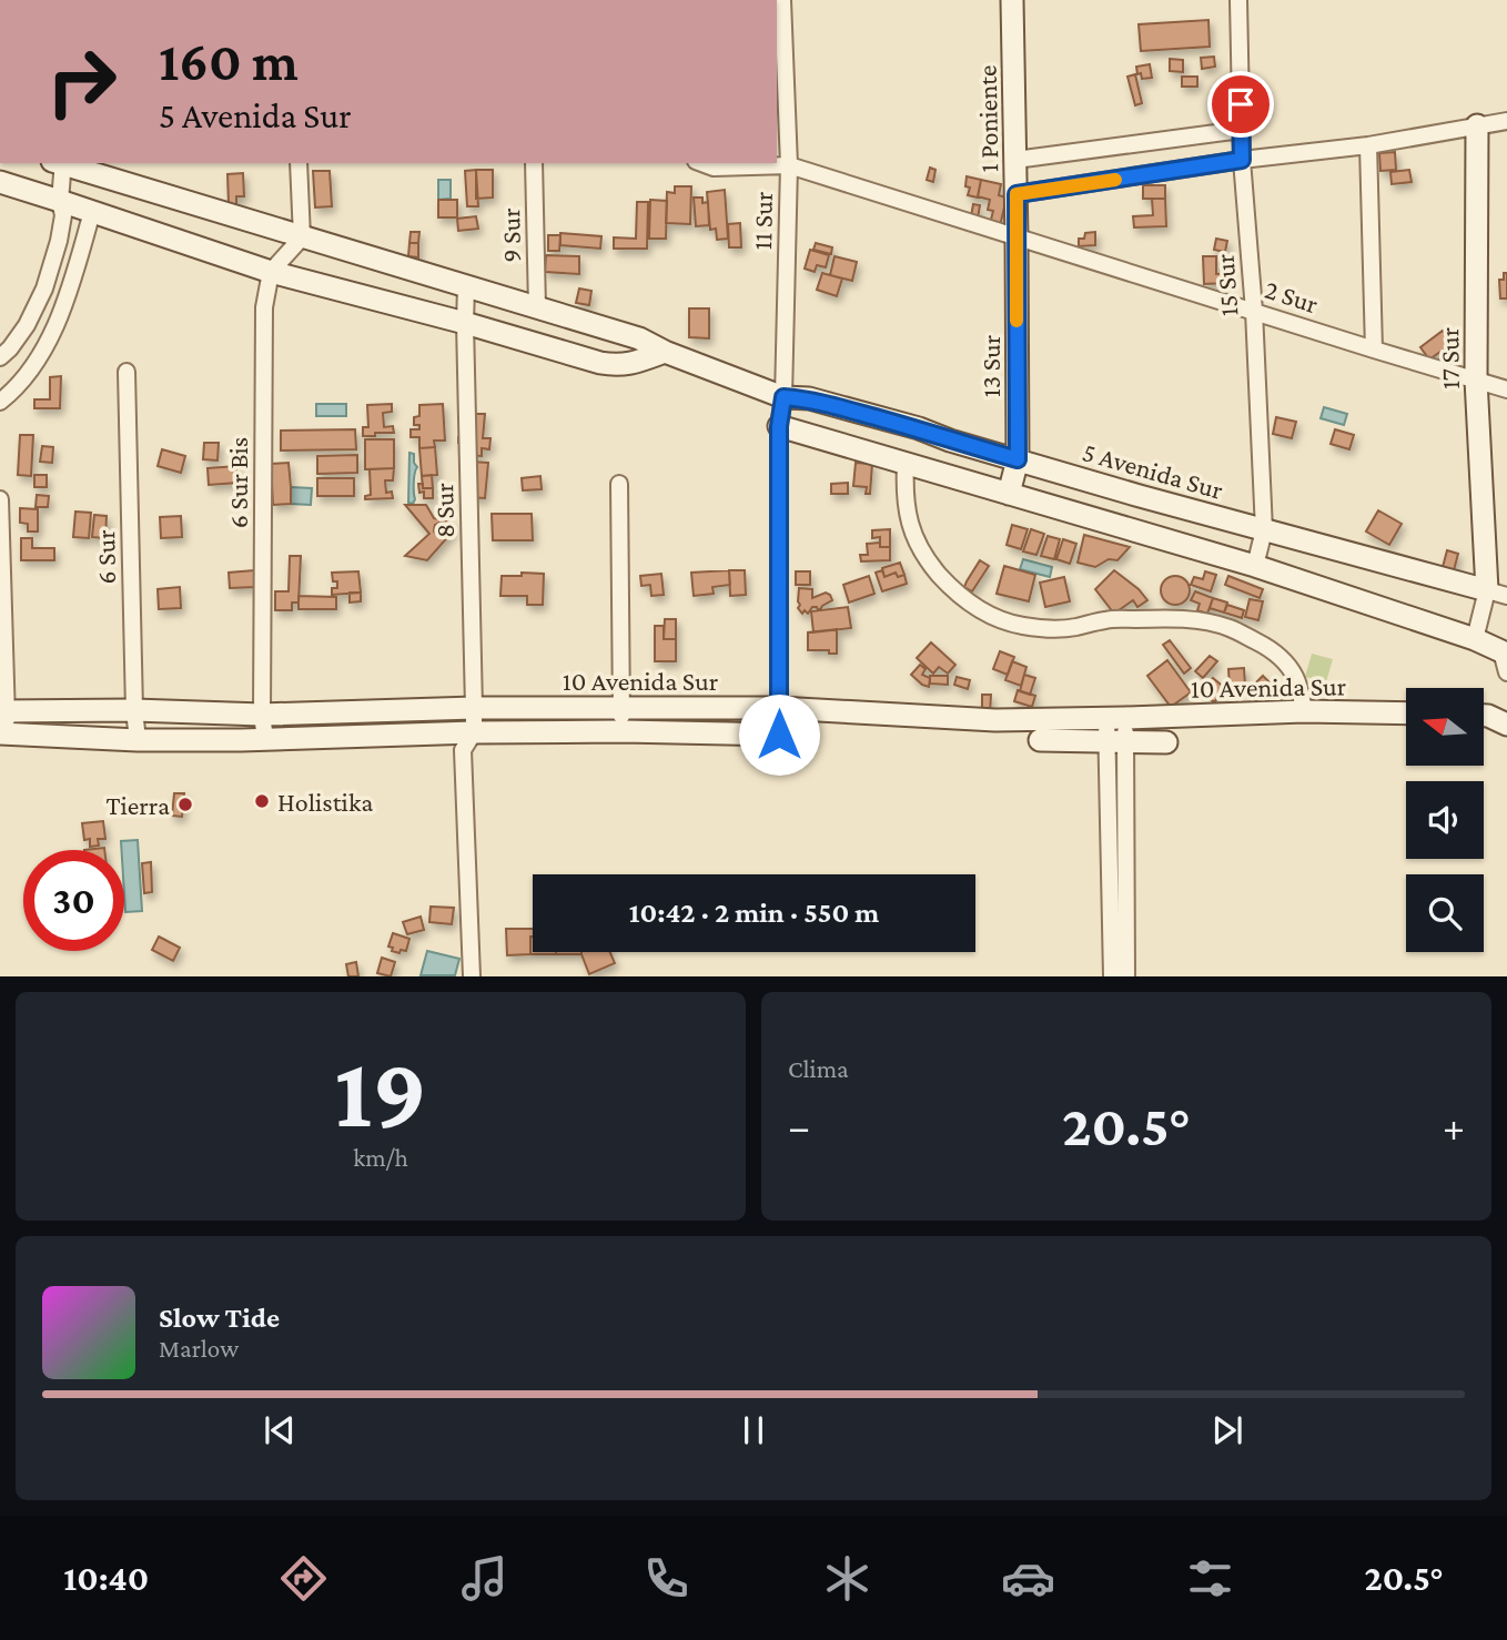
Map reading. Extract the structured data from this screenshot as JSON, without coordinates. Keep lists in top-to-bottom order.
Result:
{
  "streets": {
    "street": [
      "1 Poniente",
      "11 Sur",
      "9 Sur",
      "15 Sur",
      "2 Sur",
      "17 Sur",
      "13 Sur",
      "5 Avenida Sur",
      "6 Sur Bis",
      "8 Sur",
      "6 Sur",
      "10 Avenida Sur"
    ]
  },
  "crossings": [
    ["1 Poniente", "2 Sur"],
    ["1 Poniente", "13 Sur"],
    ["11 Sur", "2 Sur"],
    ["11 Sur", "5 Avenida Sur"],
    ["11 Sur", "10 Avenida Sur"],
    ["9 Sur", "5 Avenida Sur"],
    ["15 Sur", "2 Sur"],
    ["15 Sur", "5 Avenida Sur"],
    ["2 Sur", "17 Sur"],
    ["2 Sur", "13 Sur"],
    ["17 Sur", "5 Avenida Sur"],
    ["13 Sur", "5 Avenida Sur"],
    ["5 Avenida Sur", "8 Sur"],
    ["6 Sur Bis", "10 Avenida Sur"],
    ["8 Sur", "10 Avenida Sur"],
    ["6 Sur", "10 Avenida Sur"]
  ],
  "places": ["Holistika", "Tierra"],
  "north": "left",
  "page": {
    "turn": ["160 m", "5 Avenida Sur"],
    "limit": "30",
    "trip": "10:42 · 2 min · 550 m",
    "tile": [
      ["19", "km/h"],
      "Clima"
    ],
    "heat": ["−", "20.5°", "+"],
    "song": ["Slow Tide", "Marlow"],
    "tabs": ["10:40", "20.5°"]
  }
}
